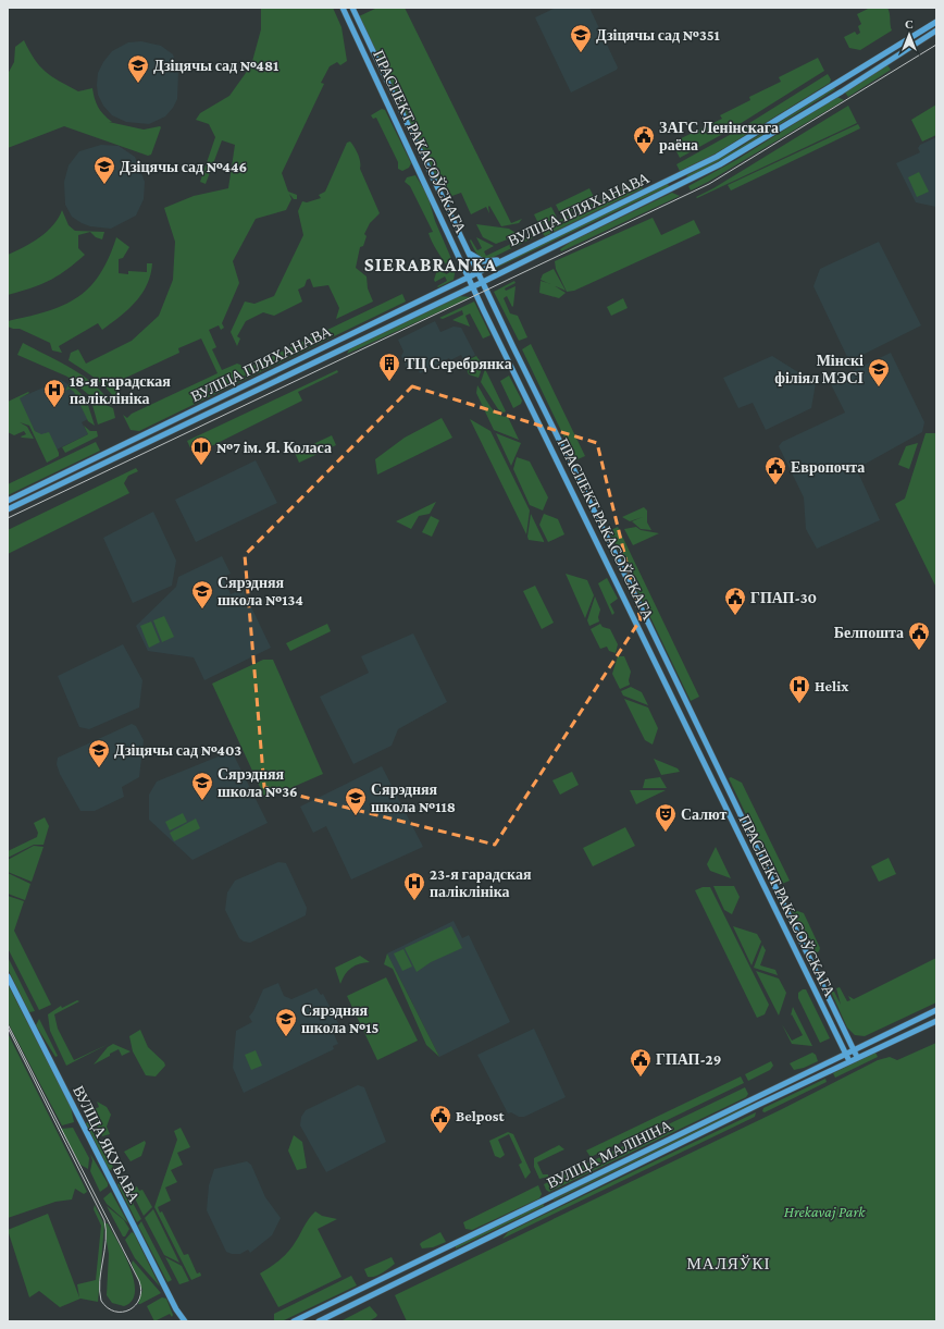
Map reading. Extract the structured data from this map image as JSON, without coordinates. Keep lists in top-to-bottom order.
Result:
{
  "streets": {
    "main road": [
      "ПРАСПЕКТ РАКАСОЎСКАГА",
      "ВУЛІЦА ПЛЯХАНАВА",
      "ВУЛІЦА ЯКУБАВА",
      "ВУЛІЦА МАЛІНІНА"
    ]
  },
  "crossings": [
    ["ПРАСПЕКТ РАКАСОЎСКАГА", "ВУЛІЦА ПЛЯХАНАВА"],
    ["ПРАСПЕКТ РАКАСОЎСКАГА", "ВУЛІЦА МАЛІНІНА"]
  ],
  "districts": ["SIERABRANKA", "МАЛЯЎКІ"],
  "parks": ["Hrekavaj Park"],
  "places": {
    "school or university": [
      "Дзіцячы сад №351",
      "Дзіцячы сад №481",
      "Дзіцячы сад №446",
      "Мінскі філіял МЭСІ",
      "Сярэдняя школа №134",
      "Дзіцячы сад №403",
      "Сярэдняя школа №36",
      "Сярэдняя школа №118",
      "Сярэдняя школа №15"
    ],
    "public building": [
      "ЗАГС Ленінскага раёна",
      "Европочта",
      "ГПАП-30",
      "Белпошта",
      "ГПАП-29",
      "Belpost"
    ],
    "building": ["ТЦ Серебрянка"],
    "hospital": ["18-я гарадская паліклініка", "Helix", "23-я гарадская паліклініка"],
    "library": ["№7 ім. Я. Коласа"],
    "theatre": ["Салют"]
  },
  "north": "top"
}
